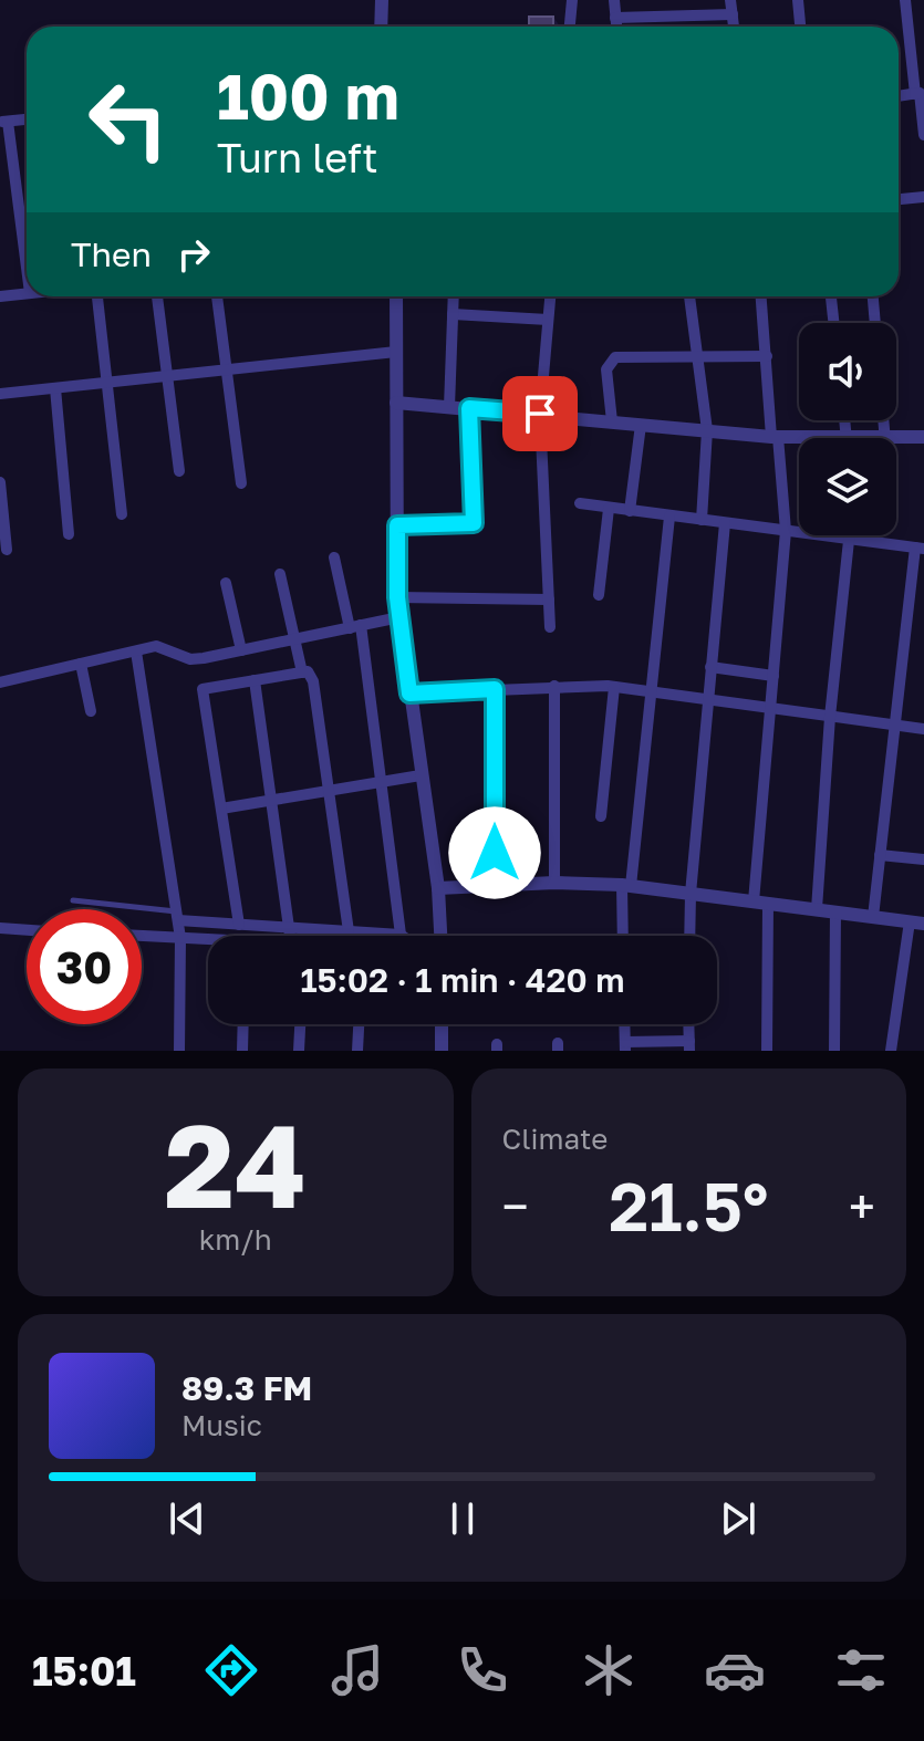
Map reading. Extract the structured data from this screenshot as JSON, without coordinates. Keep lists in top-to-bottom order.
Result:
{
  "page": {
    "turn": ["100 m", "Turn left"],
    "then": "Then",
    "limit": "30",
    "trip": "15:02 · 1 min · 420 m",
    "tile": [
      ["24", "km/h"],
      "Climate"
    ],
    "heat": ["−", "21.5°", "+"],
    "song": ["89.3 FM", "Music"],
    "tabs": "15:01"
  }
}
